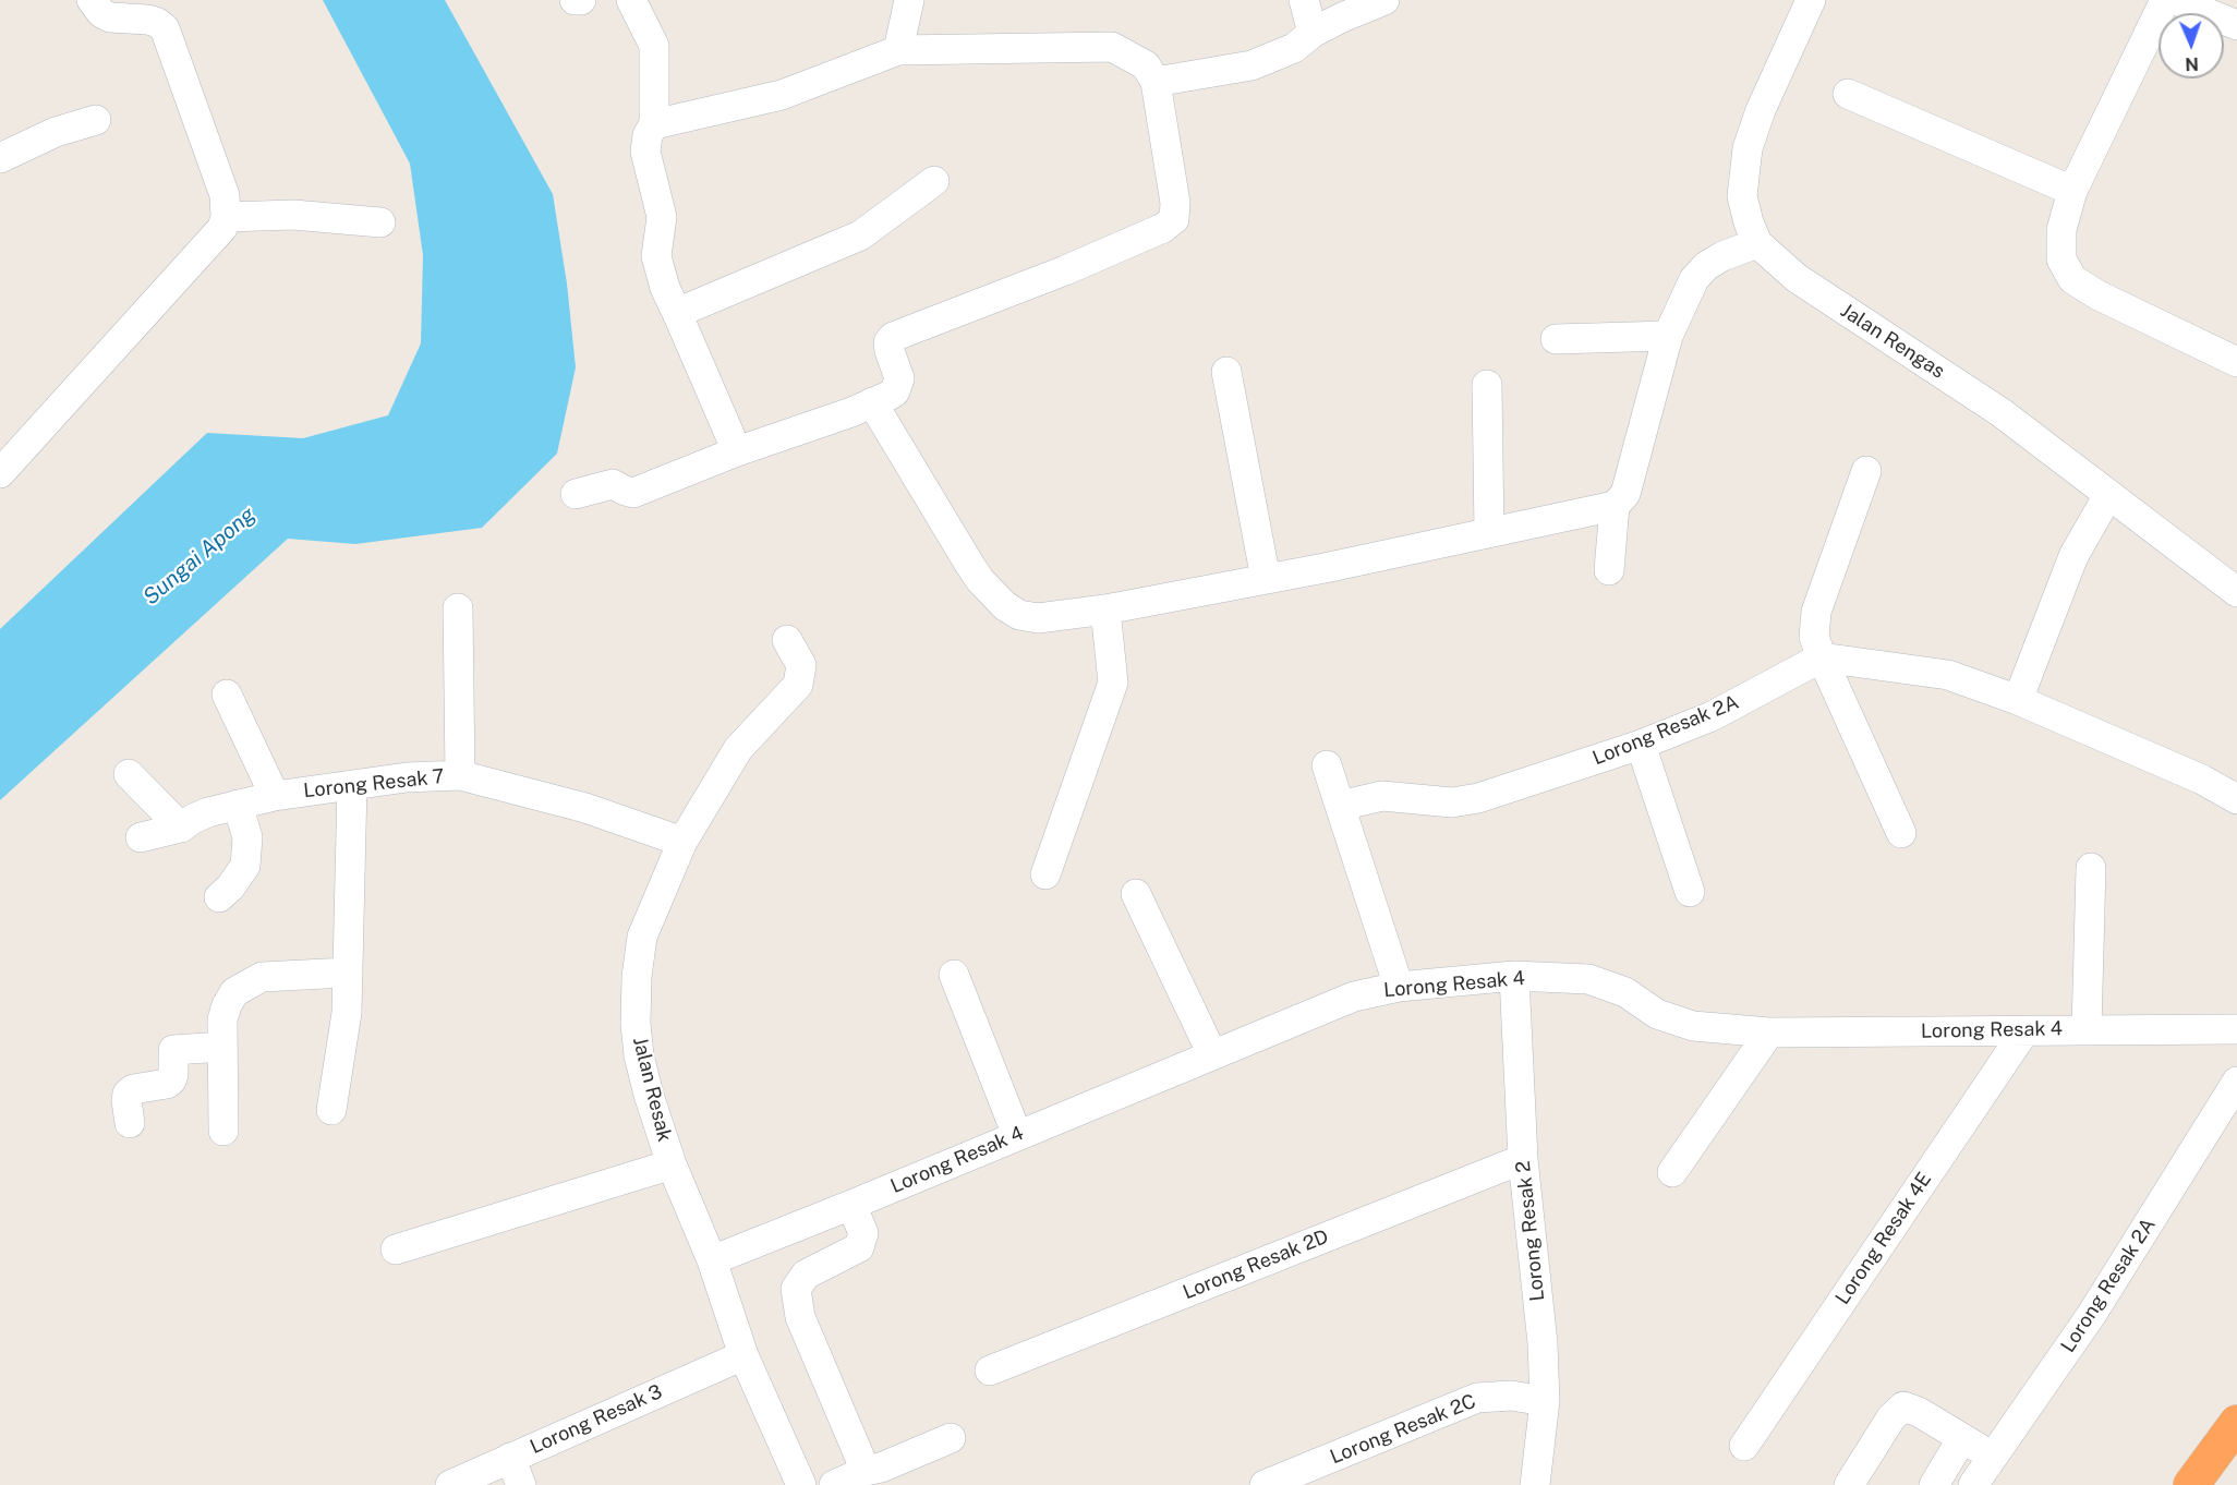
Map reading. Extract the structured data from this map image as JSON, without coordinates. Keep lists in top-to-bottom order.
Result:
{
  "streets": {
    "street": [
      "Jalan Rengas",
      "Lorong Resak 2A",
      "Lorong Resak 7",
      "Lorong Resak 4",
      "Jalan Resak",
      "Lorong Resak 2",
      "Lorong Resak 4E",
      "Lorong Resak 2D",
      "Lorong Resak 3",
      "Lorong Resak 2C"
    ]
  },
  "crossings": [
    ["Lorong Resak 7", "Jalan Resak"],
    ["Lorong Resak 4", "Jalan Resak"],
    ["Lorong Resak 4", "Lorong Resak 2"],
    ["Lorong Resak 4", "Lorong Resak 4E"],
    ["Jalan Resak", "Lorong Resak 3"],
    ["Lorong Resak 2", "Lorong Resak 2D"],
    ["Lorong Resak 2", "Lorong Resak 2C"]
  ],
  "water": ["Sungai Apong"],
  "north": "bottom"
}
